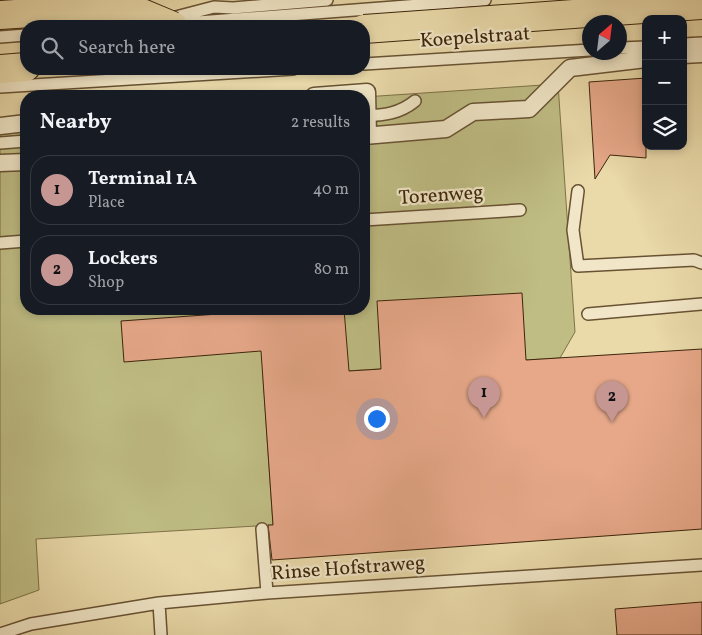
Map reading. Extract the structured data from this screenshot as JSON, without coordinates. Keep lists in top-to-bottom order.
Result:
{
  "streets": {
    "lane": ["Koepelstraat", "Torenweg", "Rinse Hofstraweg"]
  },
  "north": "top right",
  "page": {
    "map_buttons": ["+", "−"],
    "search": "Search here",
    "heading": ["Nearby", "2 results"],
    "list": [
      {
        "mark": "1",
        "name": "Terminal 1A",
        "note": "Place",
        "value": "40 m"
      },
      {
        "mark": "2",
        "name": "Lockers",
        "note": "Shop",
        "value": "80 m"
      }
    ],
    "pins": ["1", "2"]
  }
}
